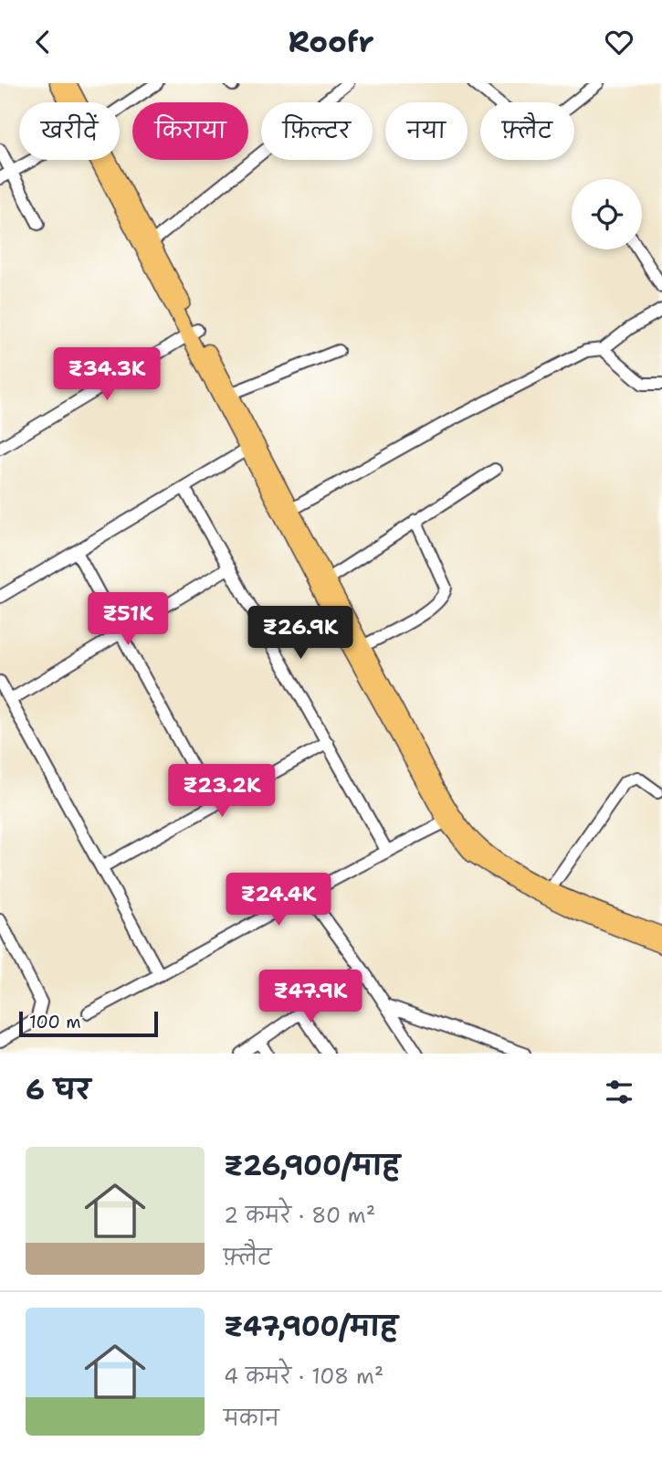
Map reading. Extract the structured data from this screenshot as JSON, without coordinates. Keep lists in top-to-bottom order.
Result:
{
  "scale_bar": "100 m",
  "page": {
    "header": "Roofr",
    "chip": [
      "खरीदें",
      "किराया",
      "फ़िल्टर",
      "नया",
      "फ़्लैट"
    ],
    "price": [
      "₹34.3K",
      "₹51K",
      "₹26.9K",
      "₹23.2K",
      "₹24.4K",
      "₹47.9K"
    ],
    "scale": "100 m",
    "heading": "6 घर",
    "list": [
      {
        "name": "₹26,900/माह",
        "note": "2 कमरे · 80 m² · फ़्लैट"
      },
      {
        "name": "₹47,900/माह",
        "note": "4 कमरे · 108 m² · मकान"
      }
    ]
  }
}
